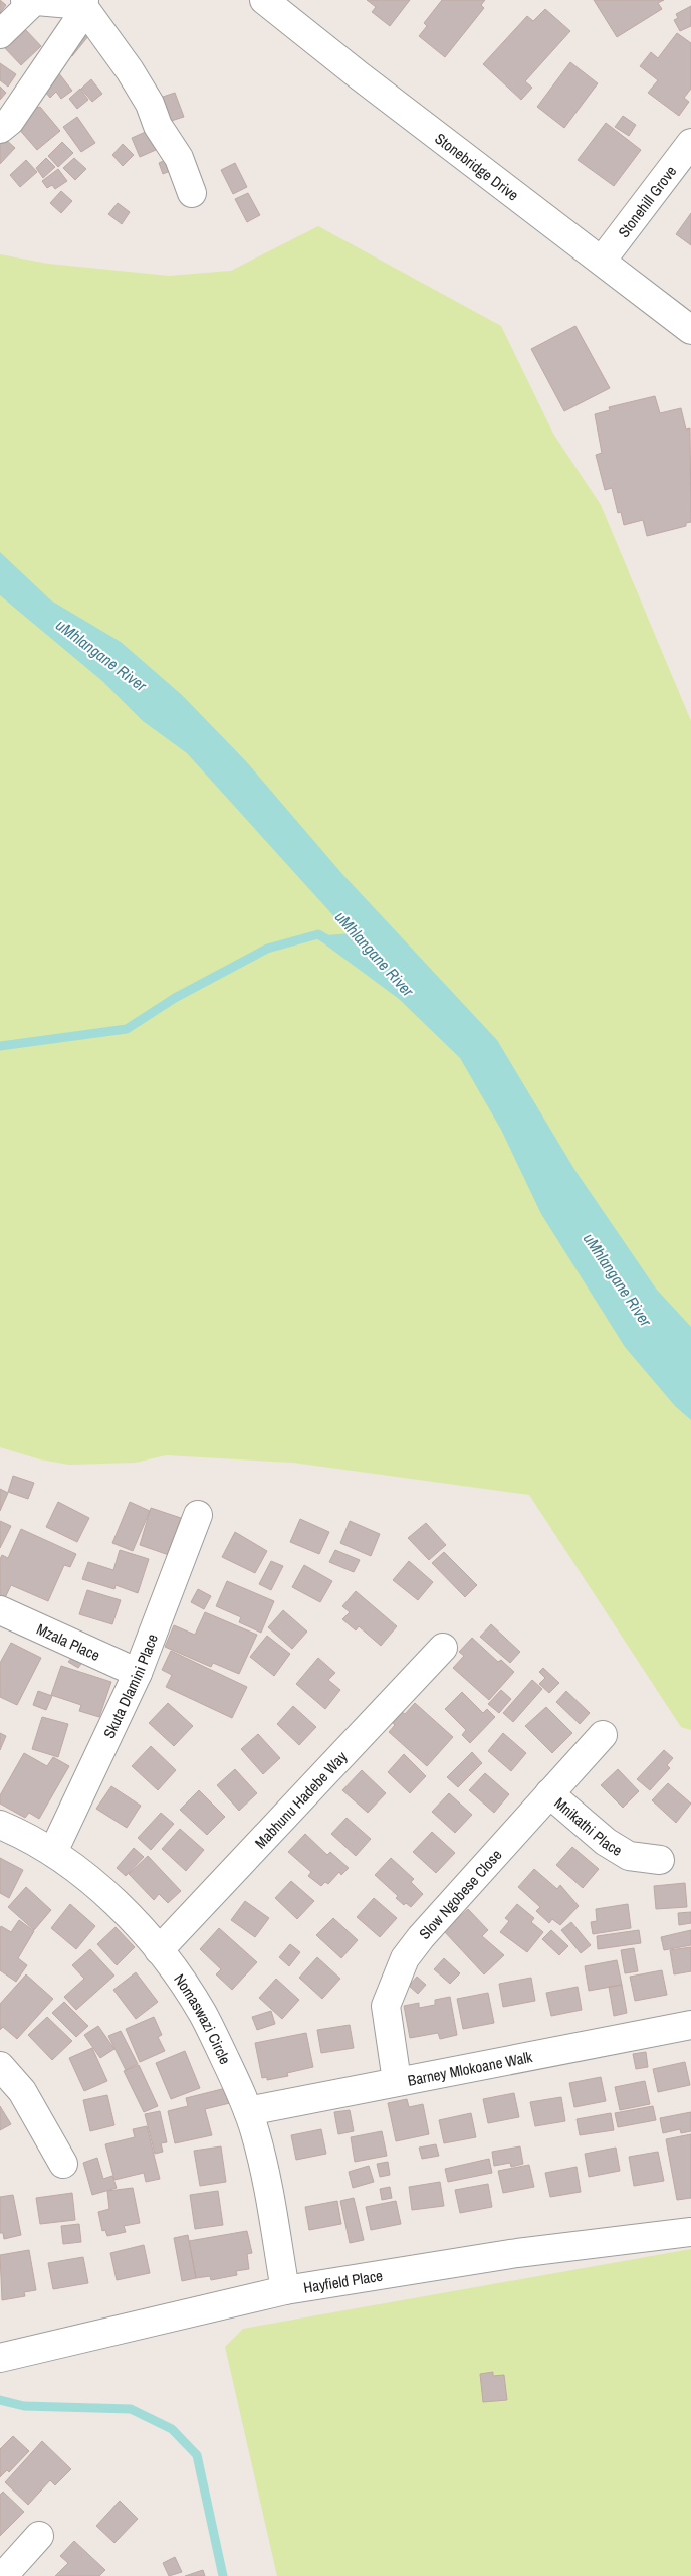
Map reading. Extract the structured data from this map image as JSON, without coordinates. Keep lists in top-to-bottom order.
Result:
{
  "streets": {
    "street": [
      "Stonebridge Drive",
      "Stonehill Grove",
      "Mzala Place",
      "Skuta Dlamini Place",
      "Mabhunu Hadebe Way",
      "Mnikathi Place",
      "Slow Ngobese Close",
      "Nomaswazi Circle",
      "Barney Mlokoane Walk",
      "Hayfield Place"
    ]
  },
  "crossings": [
    ["Stonebridge Drive", "Stonehill Grove"],
    ["Mzala Place", "Skuta Dlamini Place"],
    ["Skuta Dlamini Place", "Nomaswazi Circle"],
    ["Mabhunu Hadebe Way", "Nomaswazi Circle"],
    ["Mnikathi Place", "Slow Ngobese Close"],
    ["Slow Ngobese Close", "Barney Mlokoane Walk"],
    ["Nomaswazi Circle", "Barney Mlokoane Walk"],
    ["Nomaswazi Circle", "Hayfield Place"]
  ],
  "water": ["uMhlangane River"]
}
